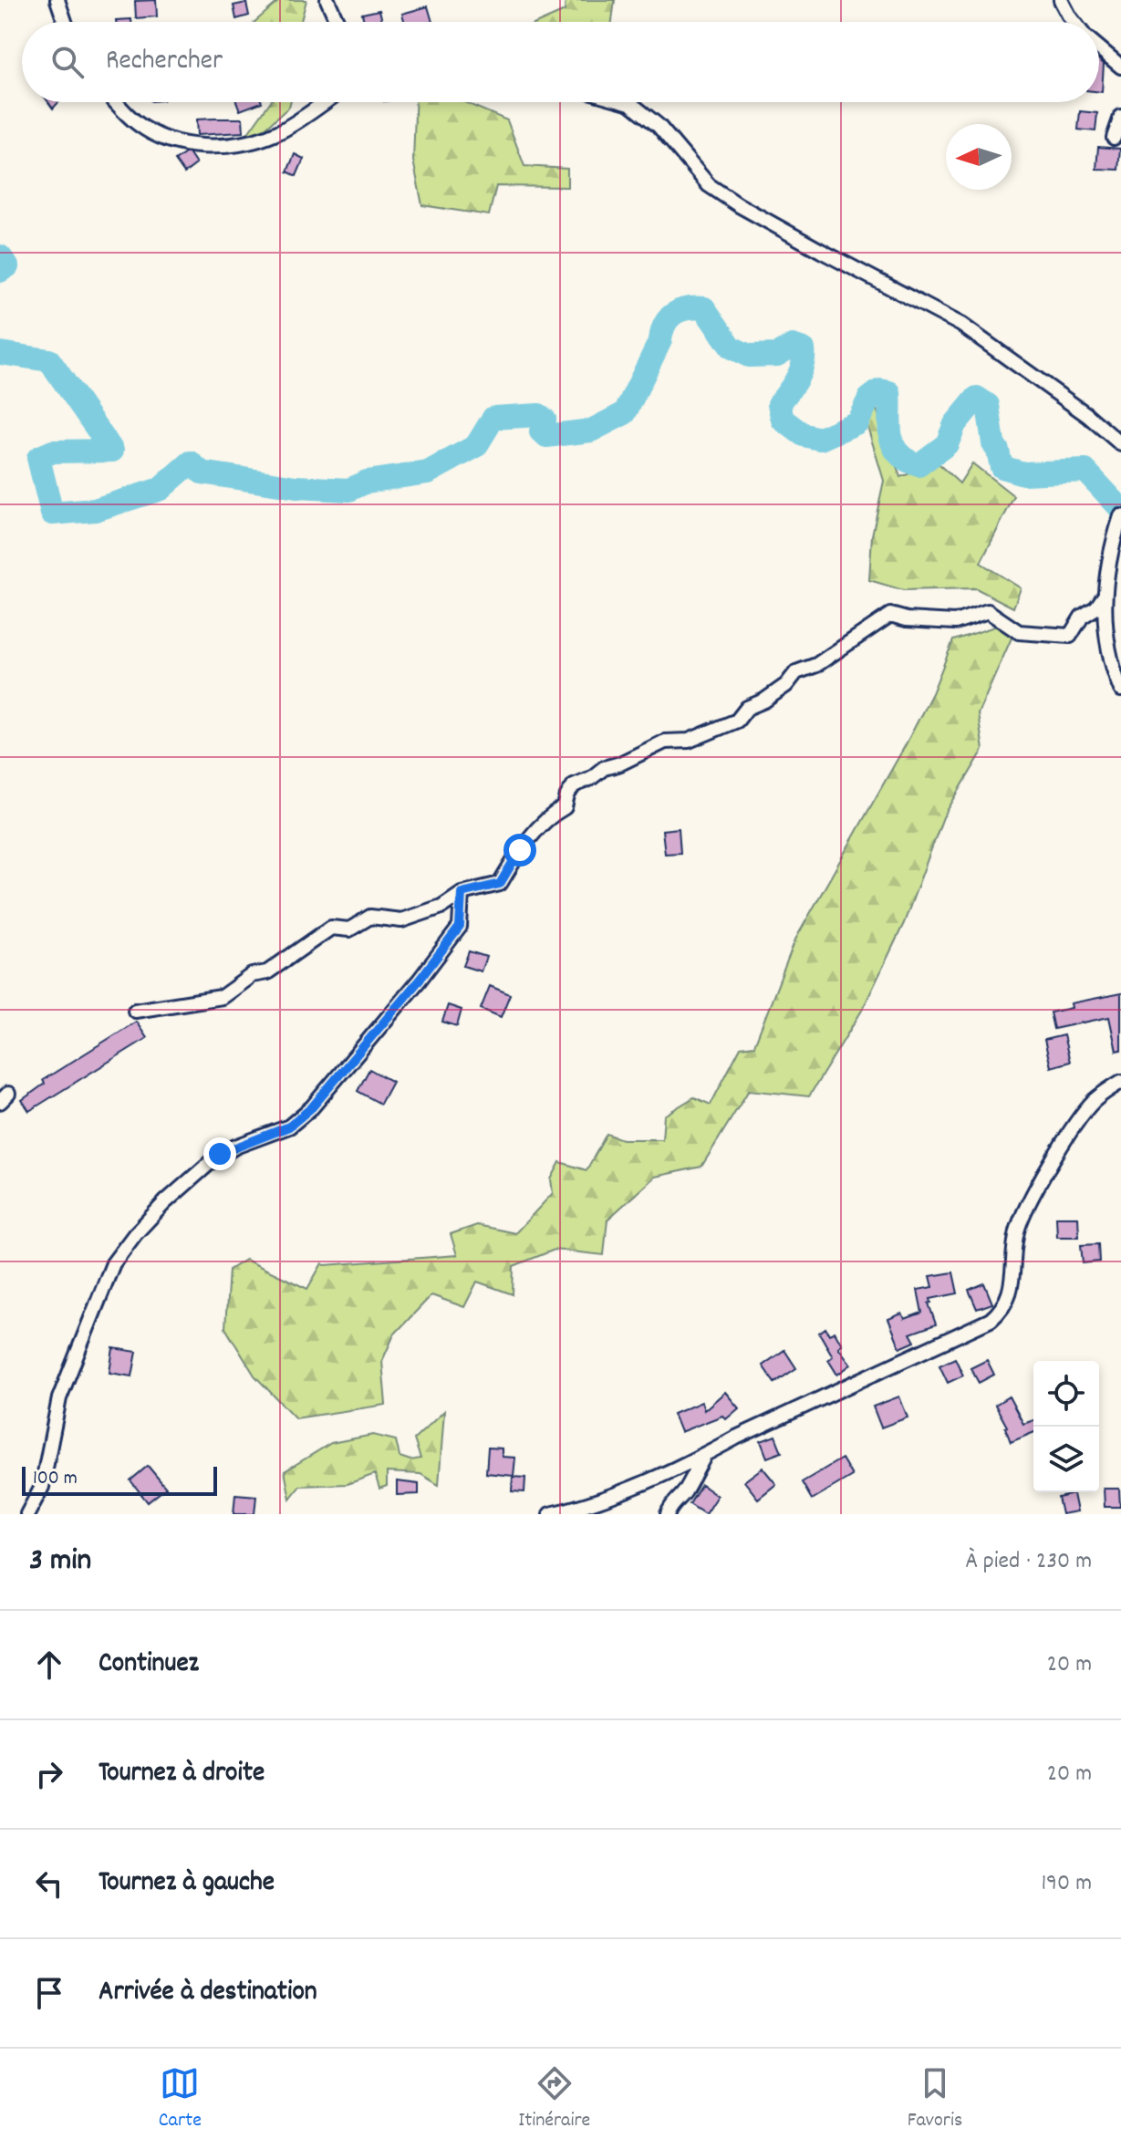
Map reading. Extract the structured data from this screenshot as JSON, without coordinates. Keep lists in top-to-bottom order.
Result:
{
  "scale_bar": "100 m",
  "north": "left",
  "page": {
    "search": "Rechercher",
    "scale": "100 m",
    "heading": ["3 min", "À pied · 230 m"],
    "list": [
      ["Continuez", "20 m"],
      ["Tournez à droite", "20 m"],
      ["Tournez à gauche", "190 m"],
      "Arrivée à destination"
    ],
    "nav": ["Carte", "Itinéraire", "Favoris"]
  }
}
